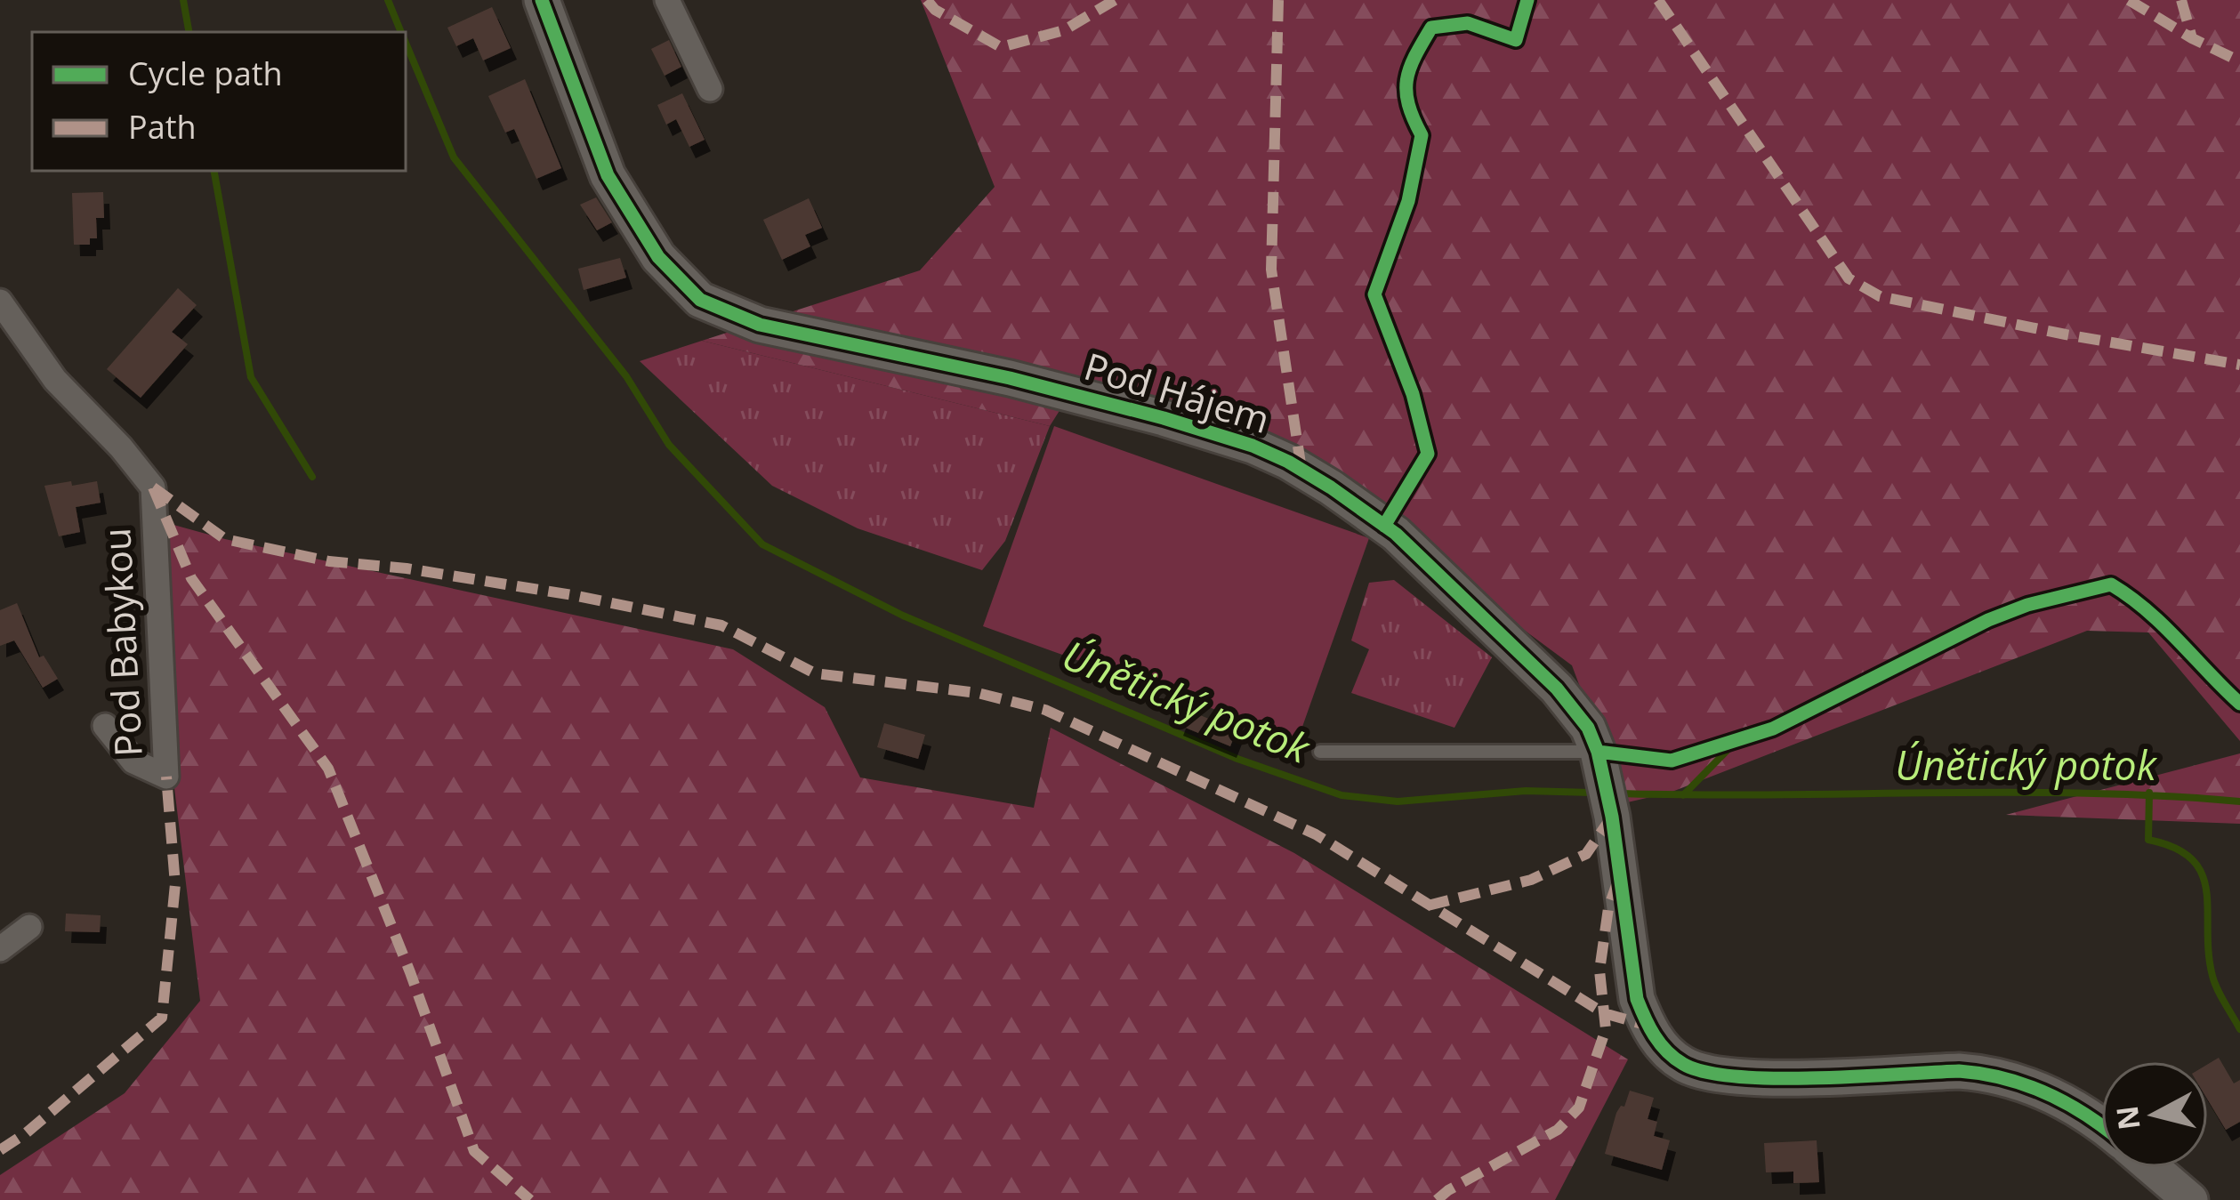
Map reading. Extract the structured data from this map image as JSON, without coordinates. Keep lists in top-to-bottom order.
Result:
{
  "streets": {
    "street": ["Pod Hájem", "Pod Babykou"]
  },
  "water": ["Únětický potok"],
  "legend": ["Cycle path", "Path"],
  "north": "left"
}
